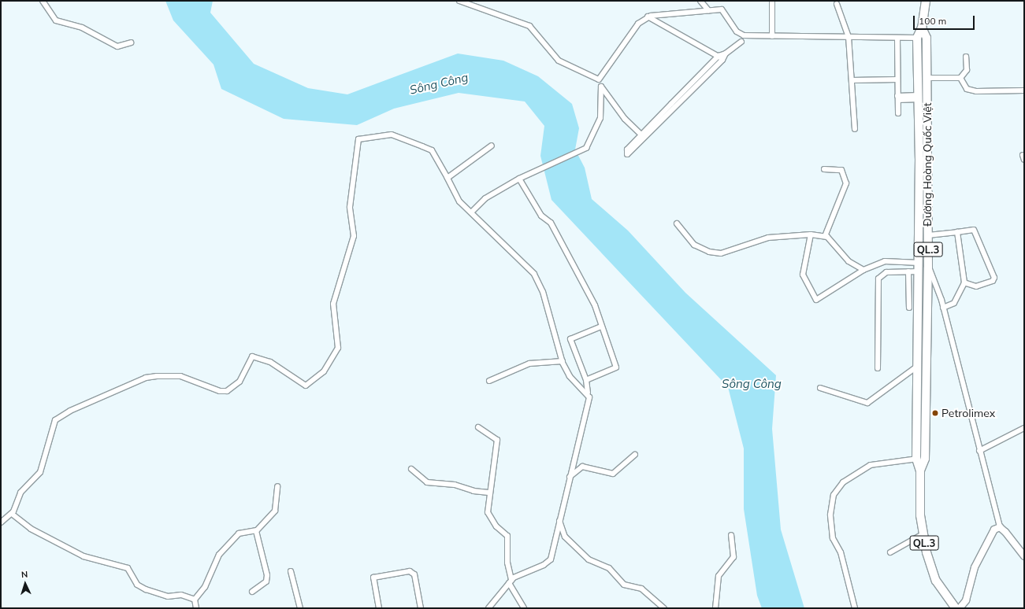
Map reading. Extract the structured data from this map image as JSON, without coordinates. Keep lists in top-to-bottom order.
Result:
{
  "streets": {
    "highway": ["Đường Hoàng Quốc Việt", "QL.3"]
  },
  "water": ["Sông Công"],
  "places": ["Petrolimex"],
  "scale_bar": "100 m",
  "north": "top"
}
